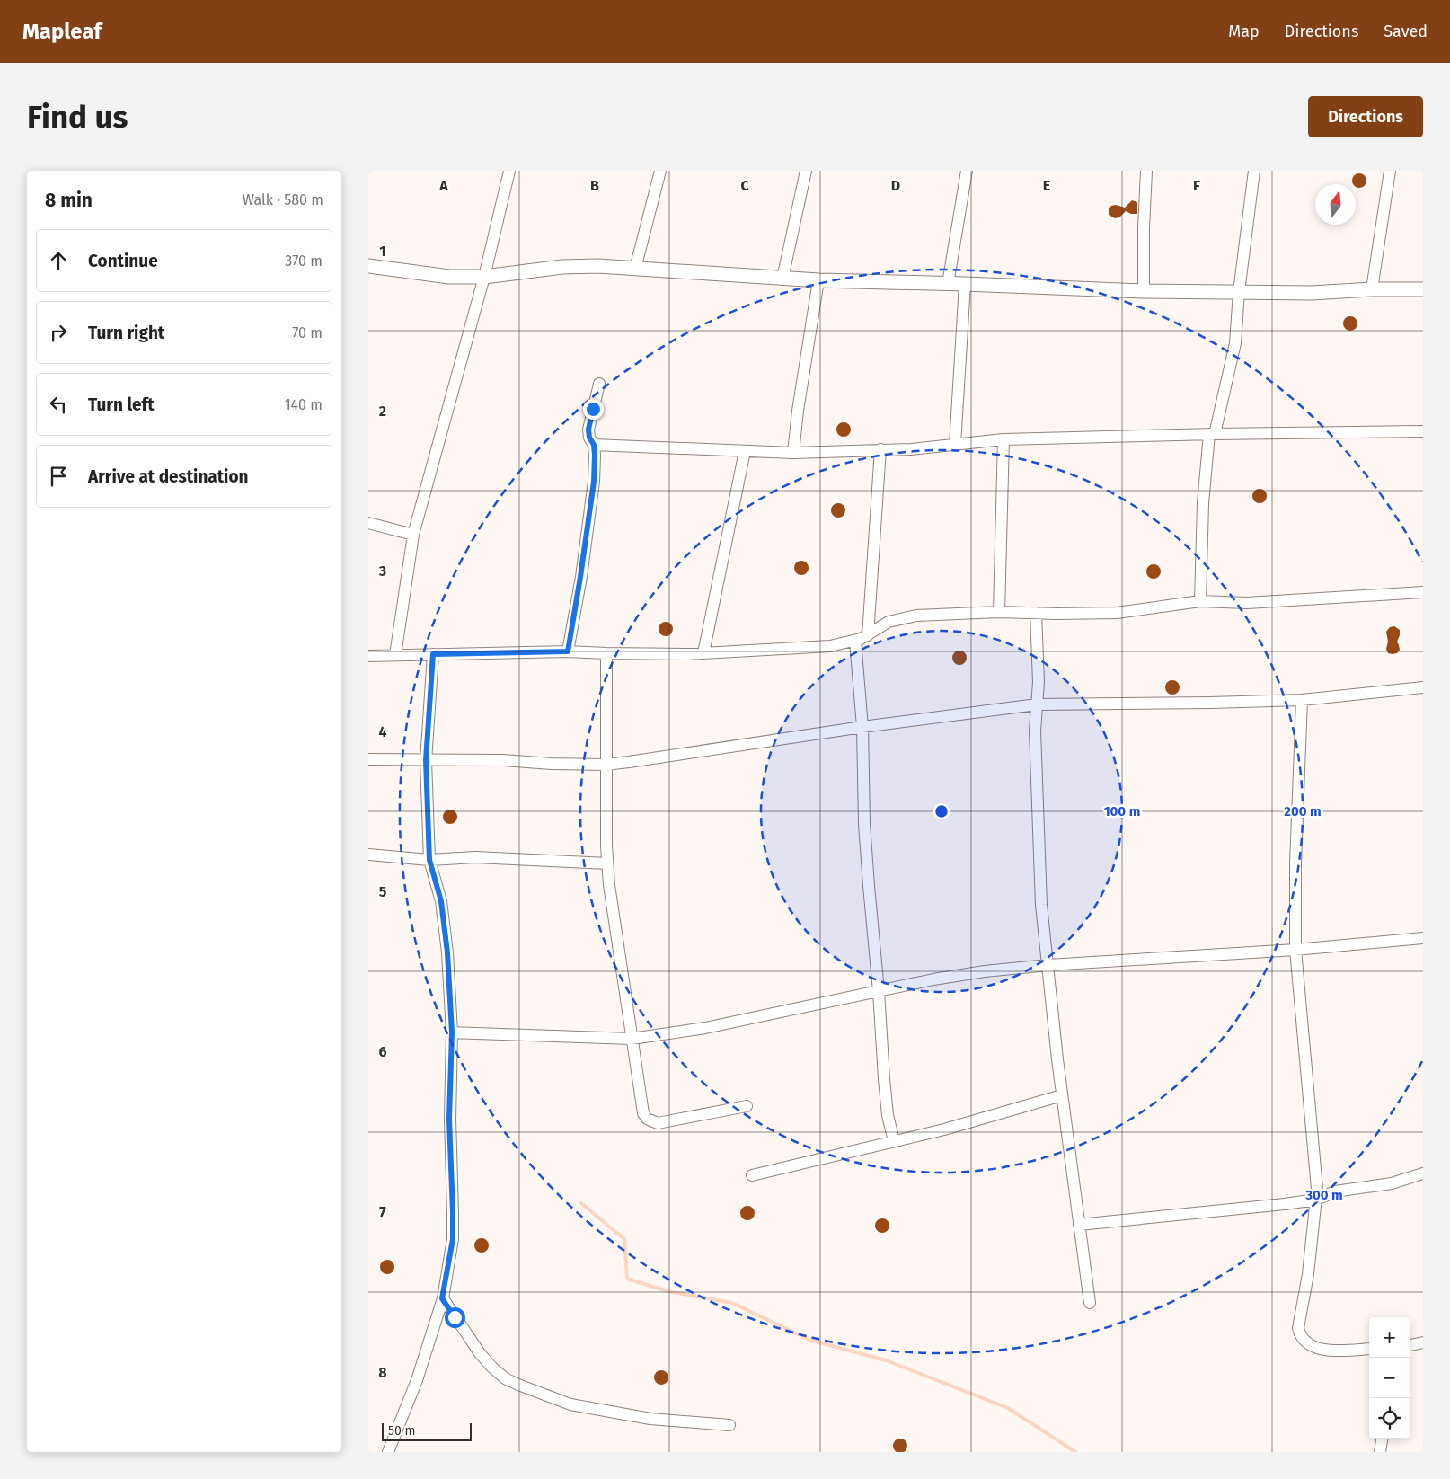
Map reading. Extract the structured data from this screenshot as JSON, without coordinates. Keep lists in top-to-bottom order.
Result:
{
  "scale_bar": "50 m",
  "north": "top",
  "page": {
    "header": "Mapleaf",
    "nav": ["Map", "Directions", "Saved"],
    "buttons": "Directions",
    "title": "Find us",
    "heading": ["8 min", "Walk · 580 m"],
    "list": [
      ["Continue", "370 m"],
      ["Turn right", "70 m"],
      ["Turn left", "140 m"],
      "Arrive at destination"
    ],
    "map_buttons": ["+", "−"],
    "scale": "50 m"
  },
  "grid": {
    "columns": [
      "A",
      "B",
      "C",
      "D",
      "E",
      "F"
    ],
    "rows": [
      "1",
      "2",
      "3",
      "4",
      "5",
      "6",
      "7",
      "8"
    ]
  },
  "rings": ["100 m", "200 m", "300 m"]
}
